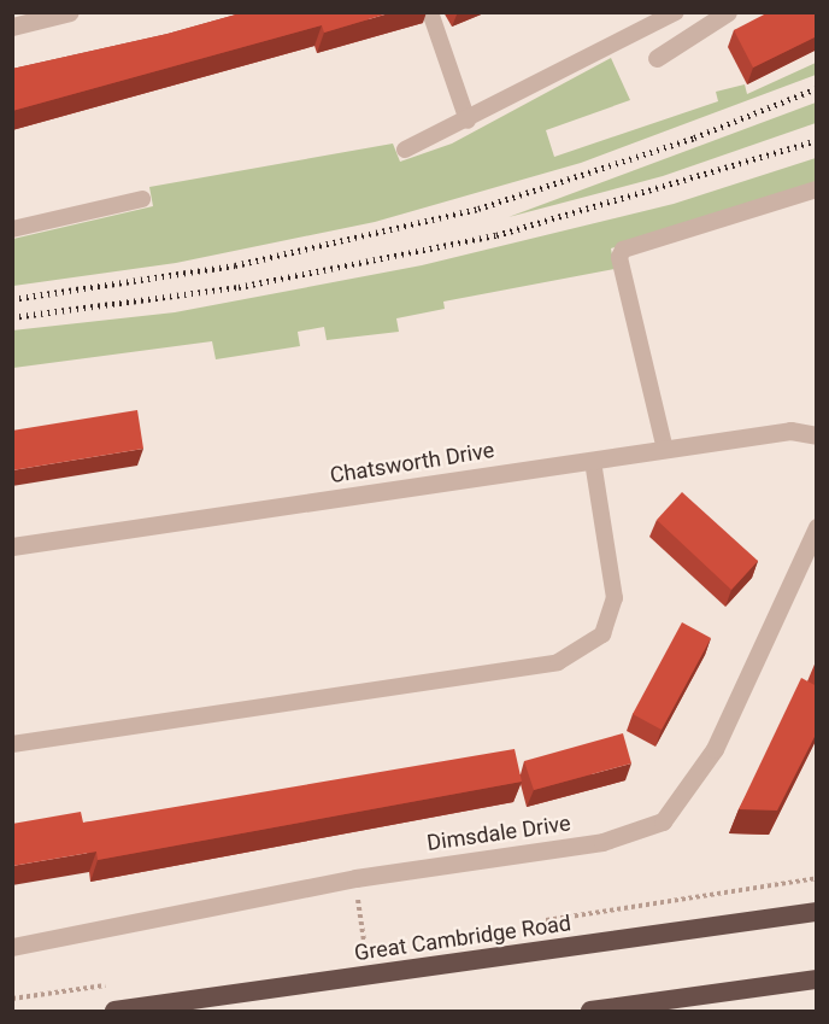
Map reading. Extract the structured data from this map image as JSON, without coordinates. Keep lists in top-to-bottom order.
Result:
{
  "streets": {
    "highway": ["Great Cambridge Road"],
    "street": ["Chatsworth Drive", "Dimsdale Drive"]
  }
}
